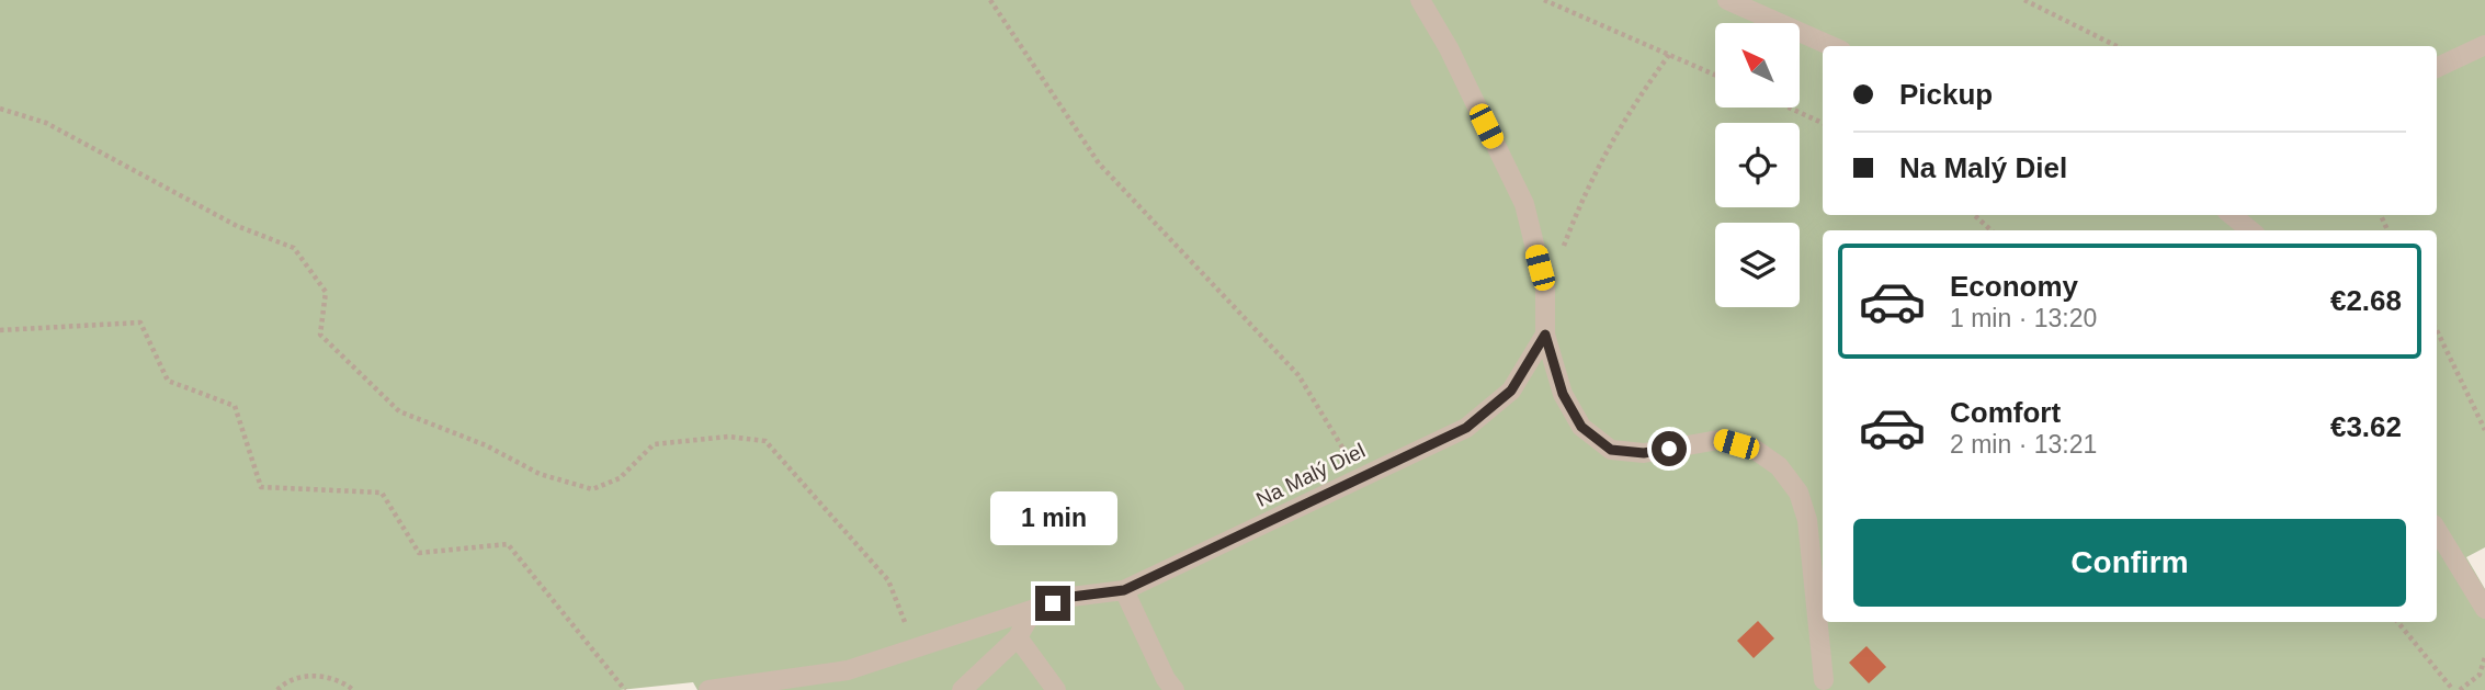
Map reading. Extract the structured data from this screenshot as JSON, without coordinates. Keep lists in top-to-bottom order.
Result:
{
  "streets": {
    "street": ["Na Malý Diel"]
  },
  "north": "top left",
  "page": {
    "banner": ["Pickup", "Na Malý Diel"],
    "list": [
      {
        "name": "Economy",
        "note": "1 min · 13:20",
        "value": "€2.68"
      },
      {
        "name": "Comfort",
        "note": "2 min · 13:21",
        "value": "€3.62"
      }
    ],
    "bubble": "1 min",
    "buttons": "Confirm"
  }
}
